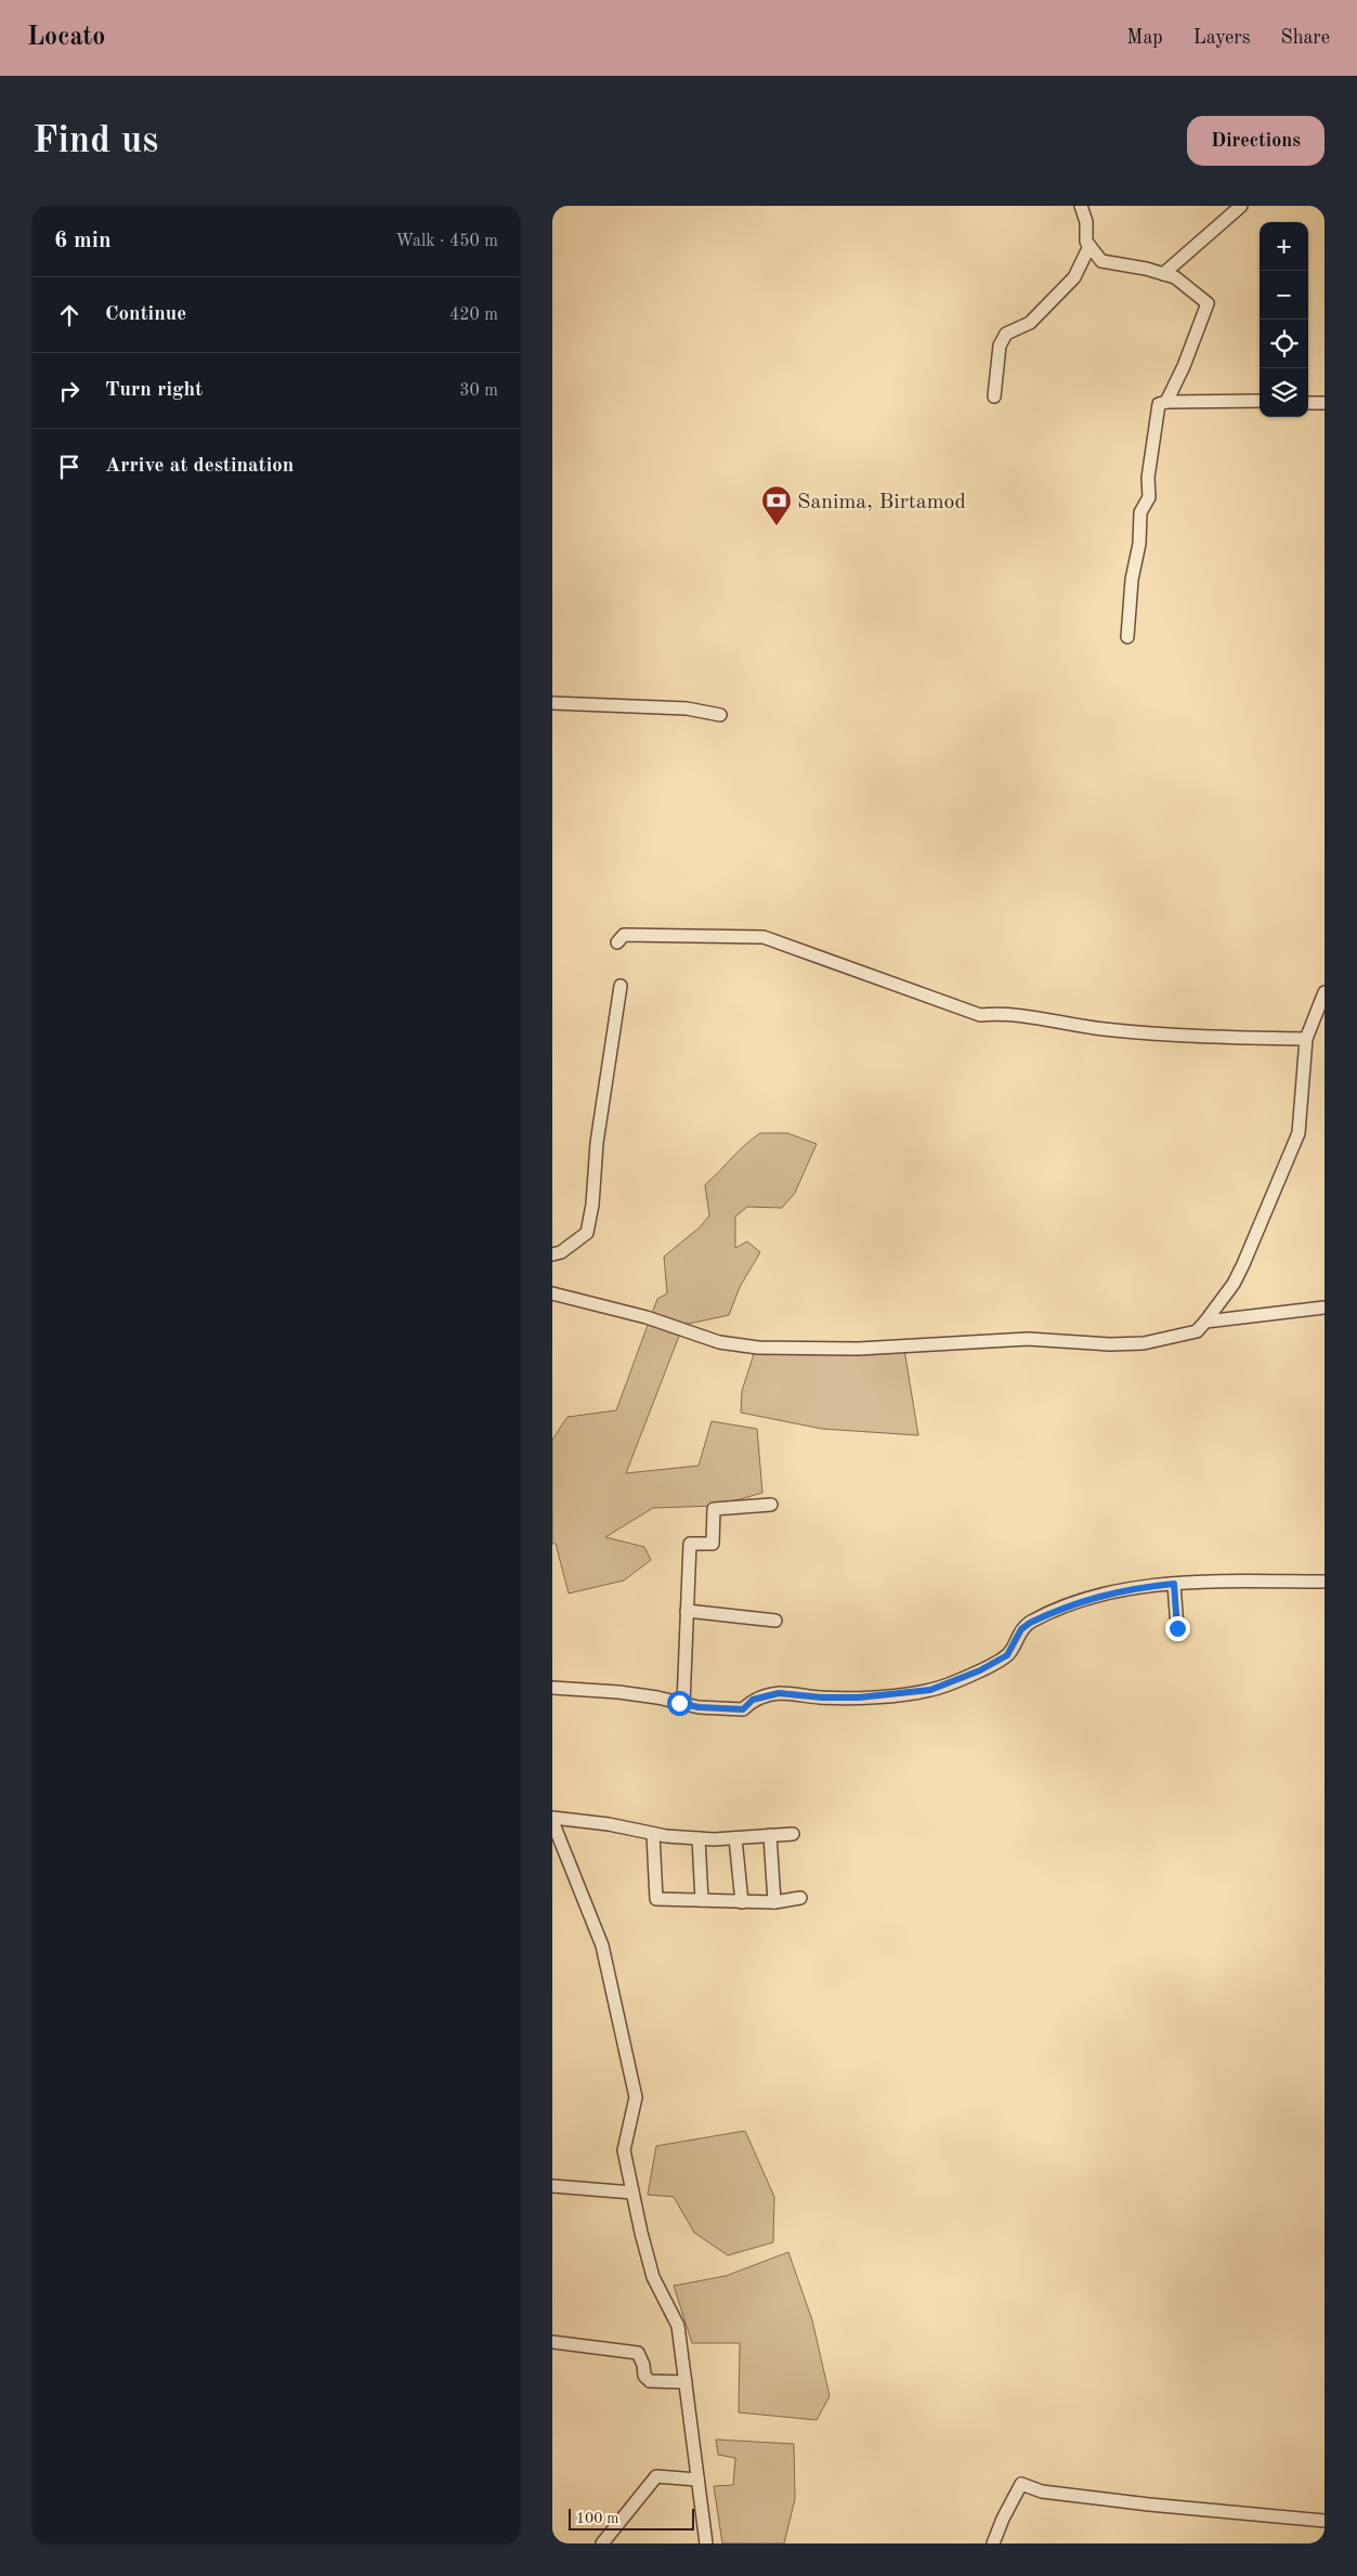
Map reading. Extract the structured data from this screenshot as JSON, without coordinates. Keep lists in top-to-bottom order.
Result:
{
  "places": {
    "bank": ["Sanima, Birtamod"]
  },
  "scale_bar": "100 m",
  "page": {
    "header": "Locato",
    "nav": ["Map", "Layers", "Share"],
    "buttons": "Directions",
    "title": "Find us",
    "heading": ["6 min", "Walk · 450 m"],
    "map_buttons": ["+", "−"],
    "list": [
      ["Continue", "420 m"],
      ["Turn right", "30 m"],
      "Arrive at destination"
    ],
    "scale": "100 m"
  }
}
